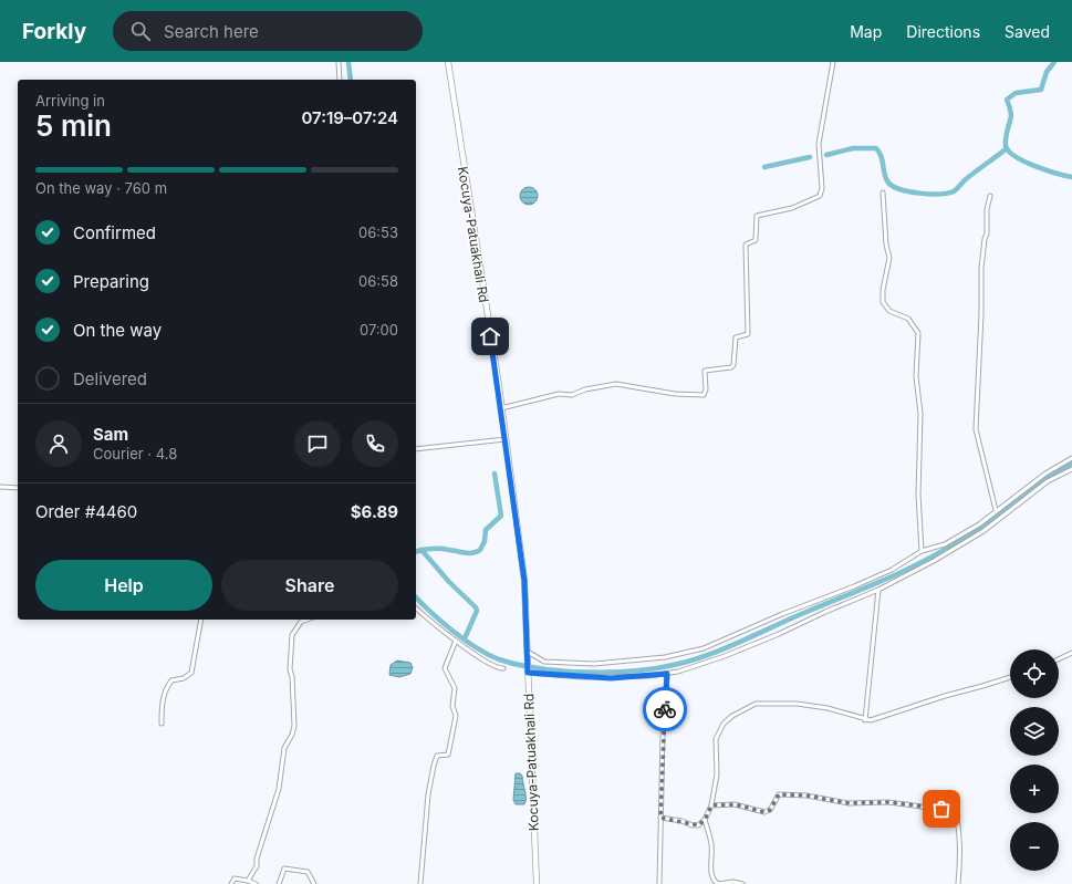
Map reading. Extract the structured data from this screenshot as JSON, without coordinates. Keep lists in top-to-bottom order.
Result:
{
  "streets": {
    "main road": ["Kocuya-Patuakhali Rd"]
  },
  "page": {
    "header": "Forkly",
    "search": "Search here",
    "nav": ["Map", "Directions", "Saved"],
    "heading": ["5 min", "Arriving in", "07:19–07:24"],
    "panel": [
      "Sam",
      "Courier · 4.8",
      "Order #4460",
      "$6.89"
    ],
    "bar": "On the way · 760 m",
    "list": [
      ["Confirmed", "06:53"],
      ["Preparing", "06:58"],
      ["On the way", "07:00"],
      "Delivered"
    ],
    "buttons": ["Help", "Share"],
    "map_buttons": ["+", "−"]
  }
}
